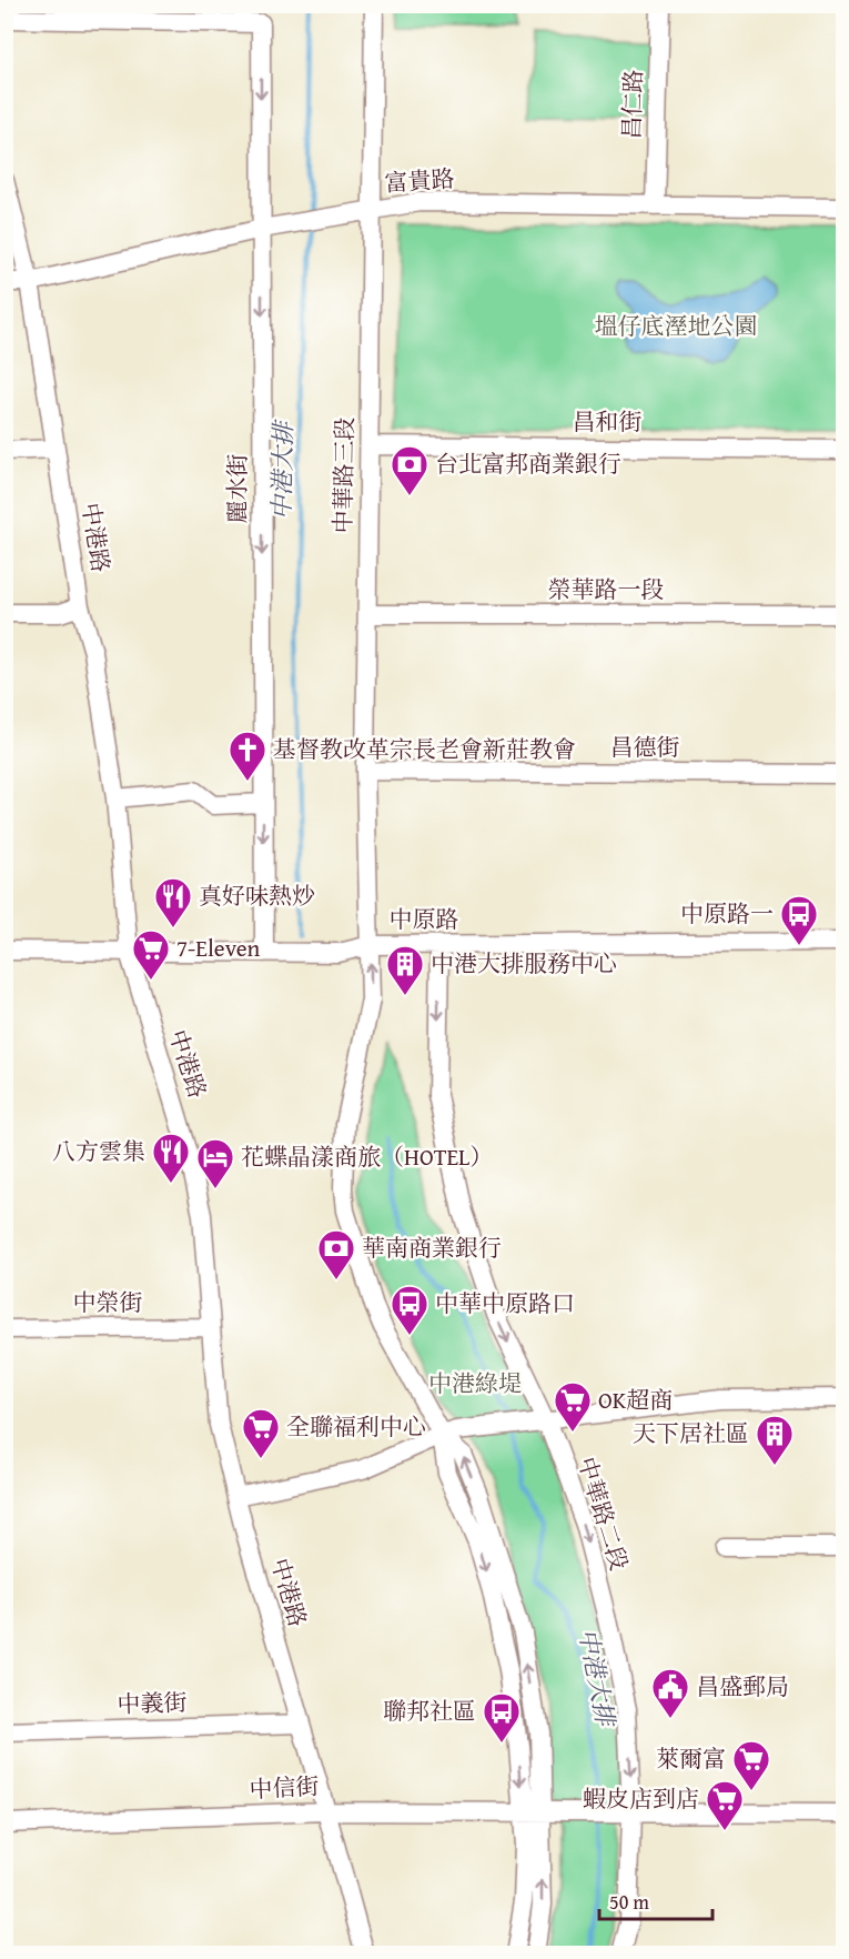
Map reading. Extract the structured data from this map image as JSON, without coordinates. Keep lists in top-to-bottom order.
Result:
{
  "streets": {
    "street": [
      "昌仁路",
      "富貴路",
      "昌和街",
      "中華路三段",
      "麗水街",
      "中港路",
      "榮華路一段",
      "昌德街",
      "中原路",
      "中榮街",
      "中華路二段",
      "中義街",
      "中信街"
    ]
  },
  "crossings": [
    ["昌仁路", "富貴路"],
    ["富貴路", "中華路三段"],
    ["富貴路", "麗水街"],
    ["富貴路", "中港路"],
    ["昌和街", "中華路三段"],
    ["中華路三段", "榮華路一段"],
    ["中華路三段", "昌德街"],
    ["中華路三段", "中原路"],
    ["麗水街", "中原路"],
    ["中港路", "中原路"],
    ["中港路", "中榮街"],
    ["中港路", "中義街"],
    ["中港路", "中信街"],
    ["中原路", "中華路二段"],
    ["中華路二段", "中信街"]
  ],
  "one_way": ["麗水街"],
  "water": ["中港大排"],
  "parks": ["塭仔底溼地公園", "中港綠堤"],
  "places": {
    "bank": ["台北富邦商業銀行", "華南商業銀行"],
    "church": ["基督教改革宗長老會新莊教會"],
    "restaurant": ["真好味熱炒", "八方雲集"],
    "bus stop": ["中原路一", "中華中原路口", "聯邦社區"],
    "supermarket": [
      "7-Eleven",
      "OK超商",
      "全聯福利中心",
      "萊爾富",
      "蝦皮店到店"
    ],
    "building": ["中港大排服務中心", "天下居社區"],
    "hotel": ["花蝶晶漾商旅（HOTEL）"],
    "public building": ["昌盛郵局"]
  },
  "scale_bar": "50 m"
}
